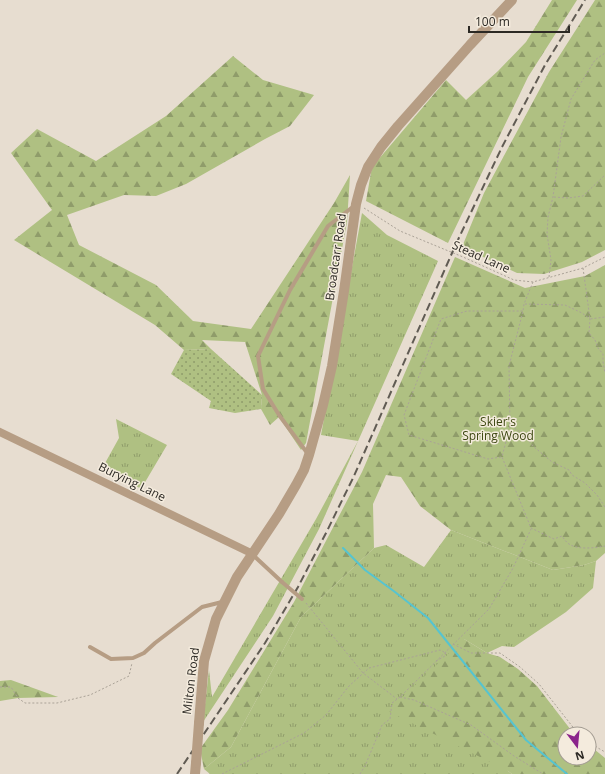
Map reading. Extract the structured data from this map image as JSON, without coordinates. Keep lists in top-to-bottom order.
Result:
{
  "streets": {
    "street": ["Broadcarr Road", "Burying Lane", "Milton Road"],
    "path": ["Stead Lane"]
  },
  "crossings": [
    ["Broadcarr Road", "Stead Lane"],
    ["Broadcarr Road", "Burying Lane"],
    ["Broadcarr Road", "Milton Road"],
    ["Burying Lane", "Milton Road"]
  ],
  "parks": ["Skier's Spring Wood"],
  "scale_bar": "100 m",
  "north": "bottom"
}
